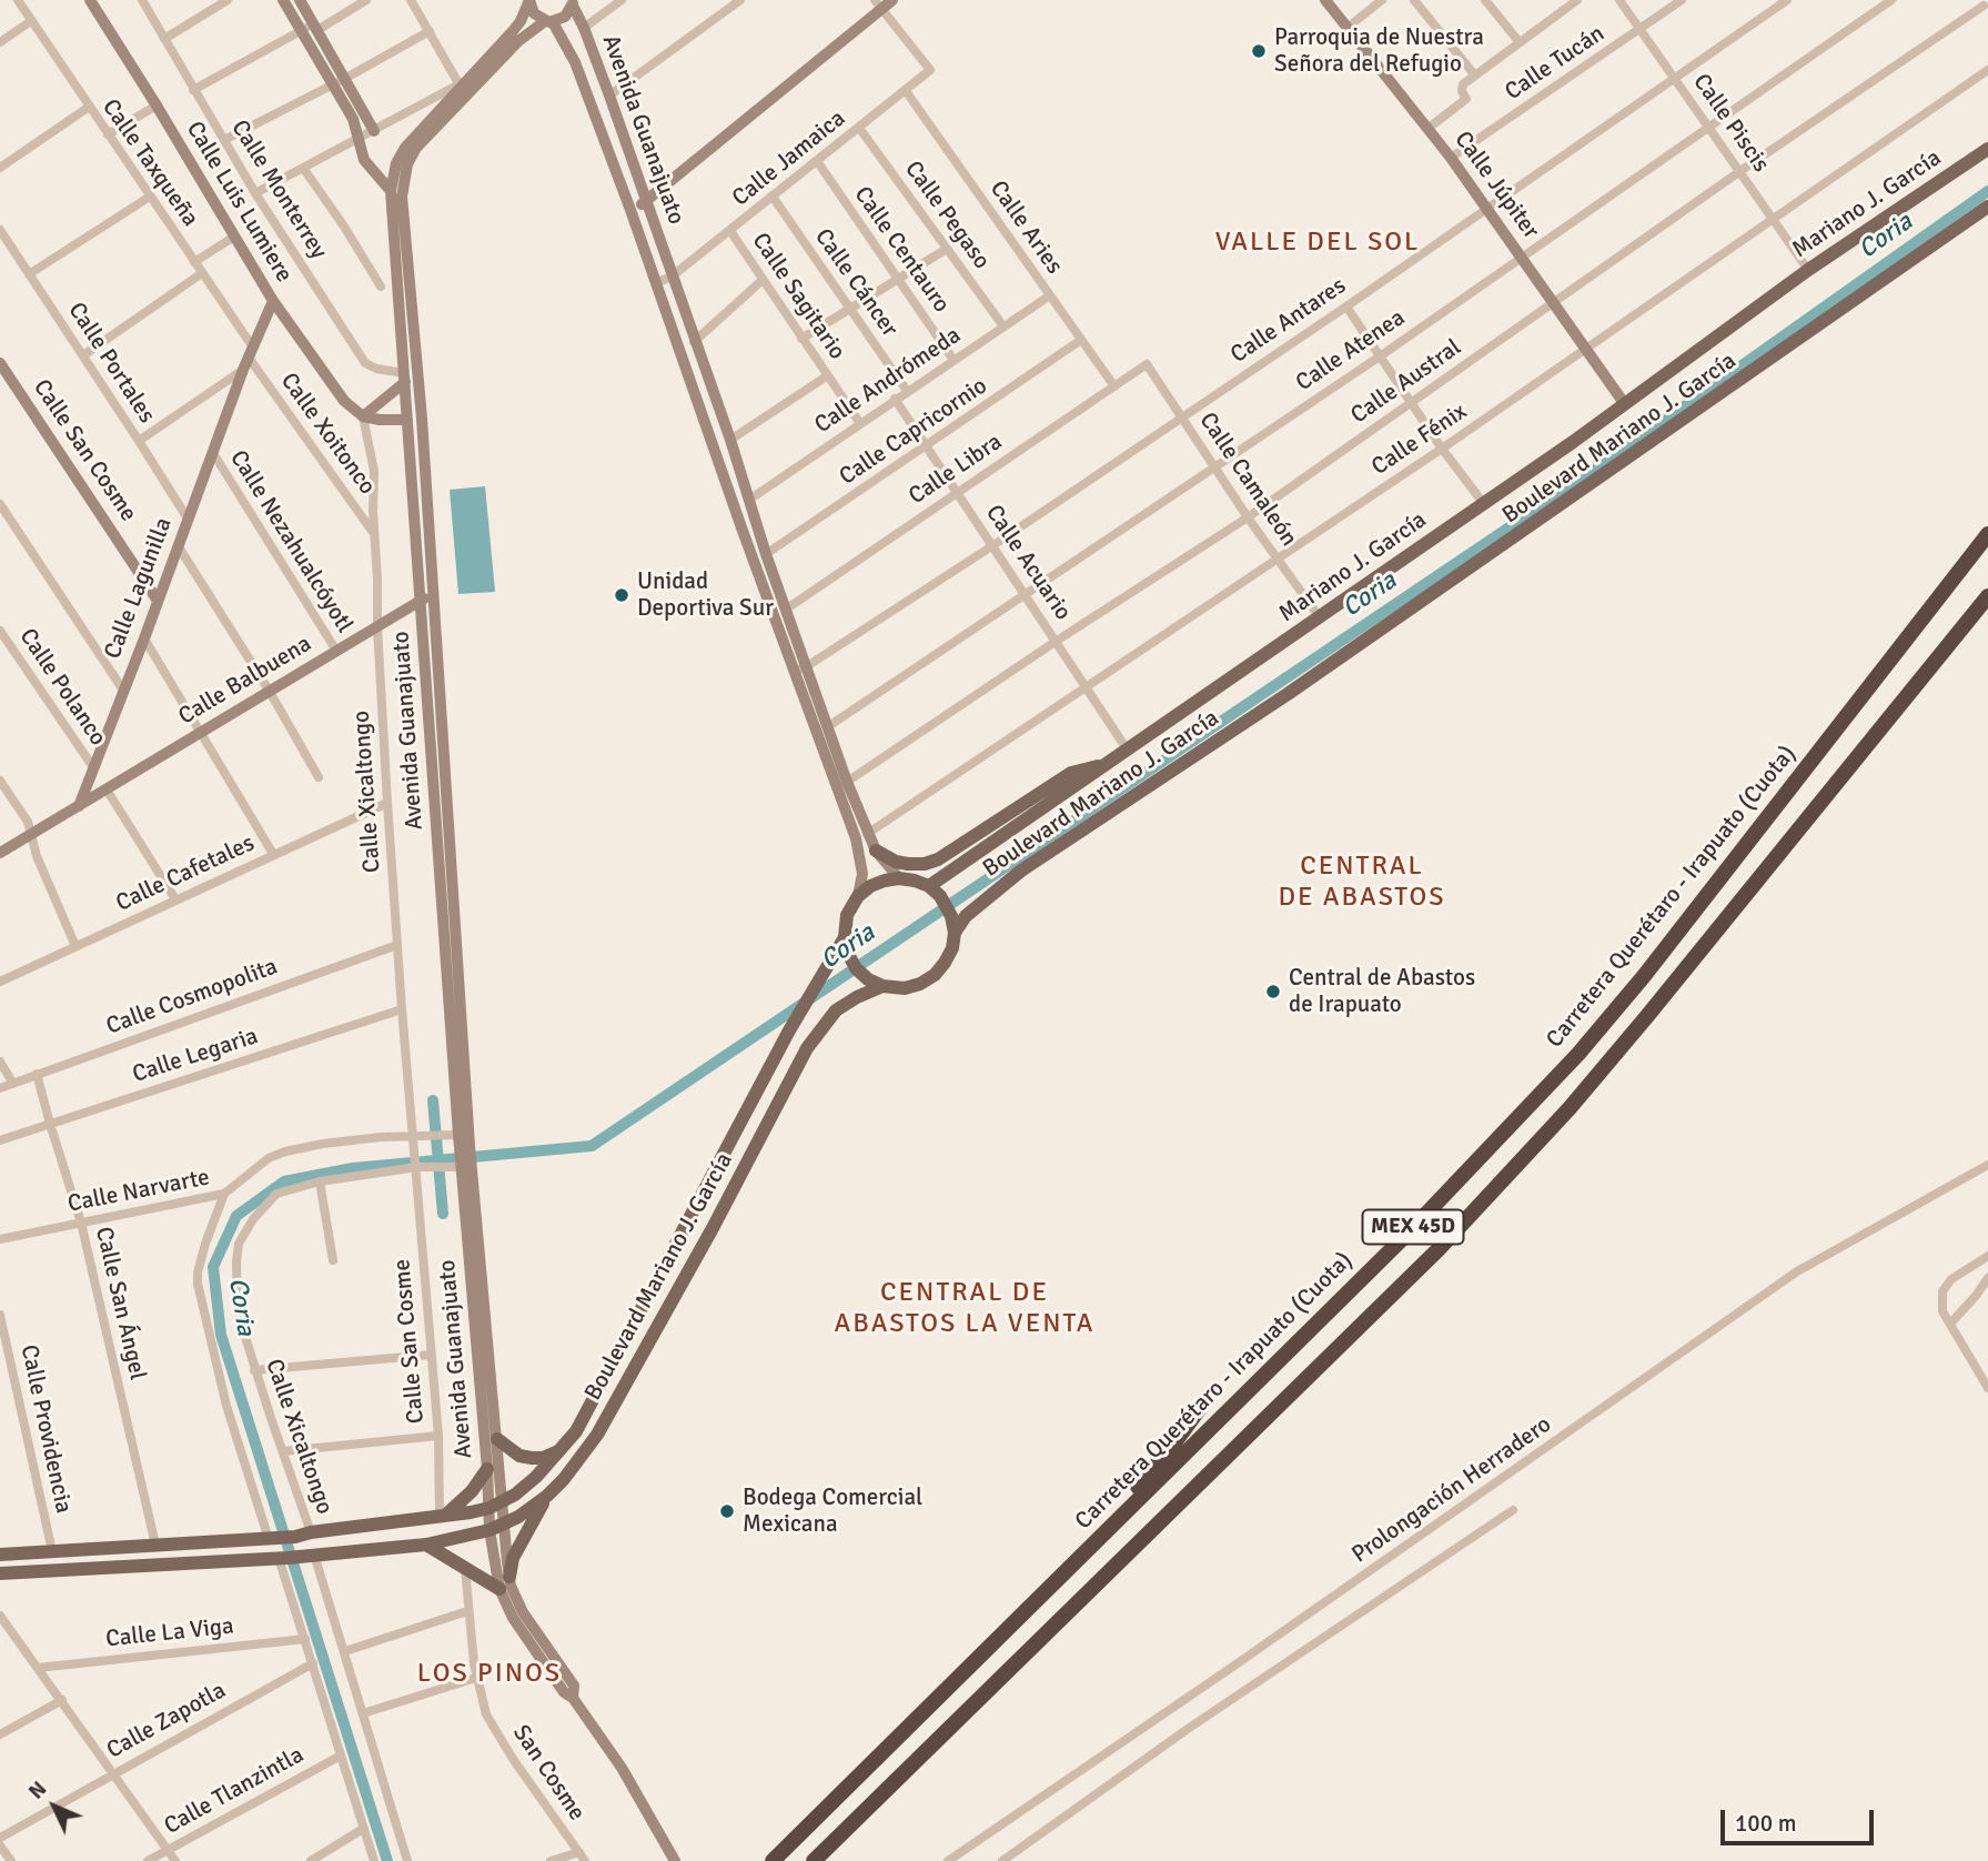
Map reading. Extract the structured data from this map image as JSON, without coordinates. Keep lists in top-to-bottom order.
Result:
{
  "streets": {
    "highway": ["Carretera Querétaro - Irapuato (Cuota)", "MEX 45D"],
    "main road": ["Mariano J. García", "Boulevard Mariano J. García"],
    "street": [
      "Calle Tucán",
      "Calle Piscis",
      "Avenida Guanajuato",
      "Calle Jamaica",
      "Calle Taxqueña",
      "Calle Júpiter",
      "Calle Monterrey",
      "Calle Luis Lumiere",
      "Calle Pegaso",
      "Calle Aries",
      "Calle Centauro",
      "Calle Cáncer",
      "Calle Sagitario",
      "Calle Antares",
      "Calle Atenea",
      "Calle Portales",
      "Calle Andrómeda",
      "Calle Austral",
      "Calle Capricornio",
      "Calle Xoitonco",
      "Calle Fénix",
      "Calle San Cosme",
      "Calle Libra",
      "Calle Camaleón",
      "Calle Nezahualcóyotl",
      "Calle Acuario",
      "Calle Lagunilla",
      "Calle Balbuena",
      "Calle Polanco",
      "Calle Xicaltongo",
      "Calle Cafetales",
      "Calle Cosmopolita",
      "Calle Legaria",
      "Calle Narvarte",
      "Calle San Ángel",
      "Calle Providencia",
      "Prolongación Herradero",
      "Calle La Viga",
      "Calle Zapotla",
      "San Cosme",
      "Calle Tlanzintla"
    ]
  },
  "crossings": [
    ["Calle Tucán", "Calle Piscis"],
    ["Calle Tucán", "Calle Júpiter"],
    ["Calle Piscis", "Mariano J. García"],
    ["Calle Piscis", "Calle Antares"],
    ["Calle Piscis", "Calle Atenea"],
    ["Calle Piscis", "Calle Austral"],
    ["Calle Piscis", "Calle Fénix"],
    ["Avenida Guanajuato", "Calle Jamaica"],
    ["Avenida Guanajuato", "Calle Monterrey"],
    ["Avenida Guanajuato", "Mariano J. García"],
    ["Avenida Guanajuato", "Calle Antares"],
    ["Avenida Guanajuato", "Calle Atenea"],
    ["Avenida Guanajuato", "Calle Andrómeda"],
    ["Avenida Guanajuato", "Calle Austral"],
    ["Avenida Guanajuato", "Calle Capricornio"],
    ["Avenida Guanajuato", "Boulevard Mariano J. García"],
    ["Avenida Guanajuato", "Calle Fénix"],
    ["Avenida Guanajuato", "Calle Libra"],
    ["Avenida Guanajuato", "Calle Balbuena"],
    ["Avenida Guanajuato", "Calle Narvarte"],
    ["Calle Jamaica", "Calle Pegaso"],
    ["Calle Jamaica", "Calle Aries"],
    ["Calle Jamaica", "Calle Centauro"],
    ["Calle Jamaica", "Calle Cáncer"],
    ["Calle Jamaica", "Calle Sagitario"],
    ["Calle Taxqueña", "Calle Xoitonco"],
    ["Calle Taxqueña", "Calle Lagunilla"],
    ["Calle Júpiter", "Mariano J. García"],
    ["Calle Júpiter", "Calle Antares"],
    ["Calle Júpiter", "Calle Atenea"],
    ["Calle Júpiter", "Calle Austral"],
    ["Calle Júpiter", "Calle Fénix"],
    ["Calle Luis Lumiere", "Calle Lagunilla"],
    ["Calle Luis Lumiere", "Calle Xicaltongo"],
    ["Mariano J. García", "Boulevard Mariano J. García"],
    ["Mariano J. García", "Calle Camaleón"],
    ["Mariano J. García", "Calle Acuario"],
    ["Calle Pegaso", "Calle Andrómeda"],
    ["Calle Aries", "Calle Andrómeda"],
    ["Calle Aries", "Calle Capricornio"],
    ["Calle Aries", "Calle Libra"],
    ["Calle Centauro", "Calle Andrómeda"],
    ["Calle Cáncer", "Calle Andrómeda"],
    ["Calle Sagitario", "Calle Andrómeda"],
    ["Calle Antares", "Calle Camaleón"],
    ["Calle Antares", "Calle Acuario"],
    ["Calle Atenea", "Calle Camaleón"],
    ["Calle Atenea", "Calle Acuario"],
    ["Calle Portales", "Calle Lagunilla"],
    ["Calle Andrómeda", "Calle Acuario"],
    ["Calle Austral", "Calle Camaleón"],
    ["Calle Austral", "Calle Acuario"],
    ["Calle Capricornio", "Calle Acuario"],
    ["Calle Xoitonco", "Calle Lagunilla"],
    ["Calle Xoitonco", "Calle Xicaltongo"],
    ["Boulevard Mariano J. García", "Calle San Cosme"],
    ["Boulevard Mariano J. García", "Calle Xicaltongo"],
    ["Boulevard Mariano J. García", "Calle San Ángel"],
    ["Boulevard Mariano J. García", "Calle Providencia"],
    ["Calle Fénix", "Calle Camaleón"],
    ["Calle Fénix", "Calle Acuario"],
    ["Calle San Cosme", "Calle Lagunilla"],
    ["Calle San Cosme", "Calle Xicaltongo"],
    ["Calle Libra", "Calle Camaleón"],
    ["Calle Libra", "Calle Acuario"],
    ["Calle Nezahualcóyotl", "Calle Lagunilla"],
    ["Calle Nezahualcóyotl", "Calle Balbuena"],
    ["Calle Lagunilla", "Calle Balbuena"],
    ["Calle Lagunilla", "Calle Polanco"],
    ["Calle Balbuena", "Calle Xicaltongo"],
    ["Calle Xicaltongo", "Calle Cafetales"],
    ["Calle Xicaltongo", "Calle Cosmopolita"],
    ["Calle Xicaltongo", "Calle Legaria"],
    ["Calle Xicaltongo", "Calle Narvarte"],
    ["Calle Cosmopolita", "Calle San Ángel"],
    ["Calle Legaria", "Calle San Ángel"],
    ["Calle Narvarte", "Calle San Ángel"]
  ],
  "districts": [
    "VALLE DEL SOL",
    "CENTRAL DE ABASTOS",
    "CENTRAL DE ABASTOS LA VENTA",
    "LOS PINOS"
  ],
  "water": ["Coria"],
  "places": [
    "Parroquia de Nuestra Señora del Refugio",
    "Unidad Deportiva Sur",
    "Central de Abastos de Irapuato",
    "Bodega Comercial Mexicana"
  ],
  "scale_bar": "100 m",
  "north": "top left"
}
